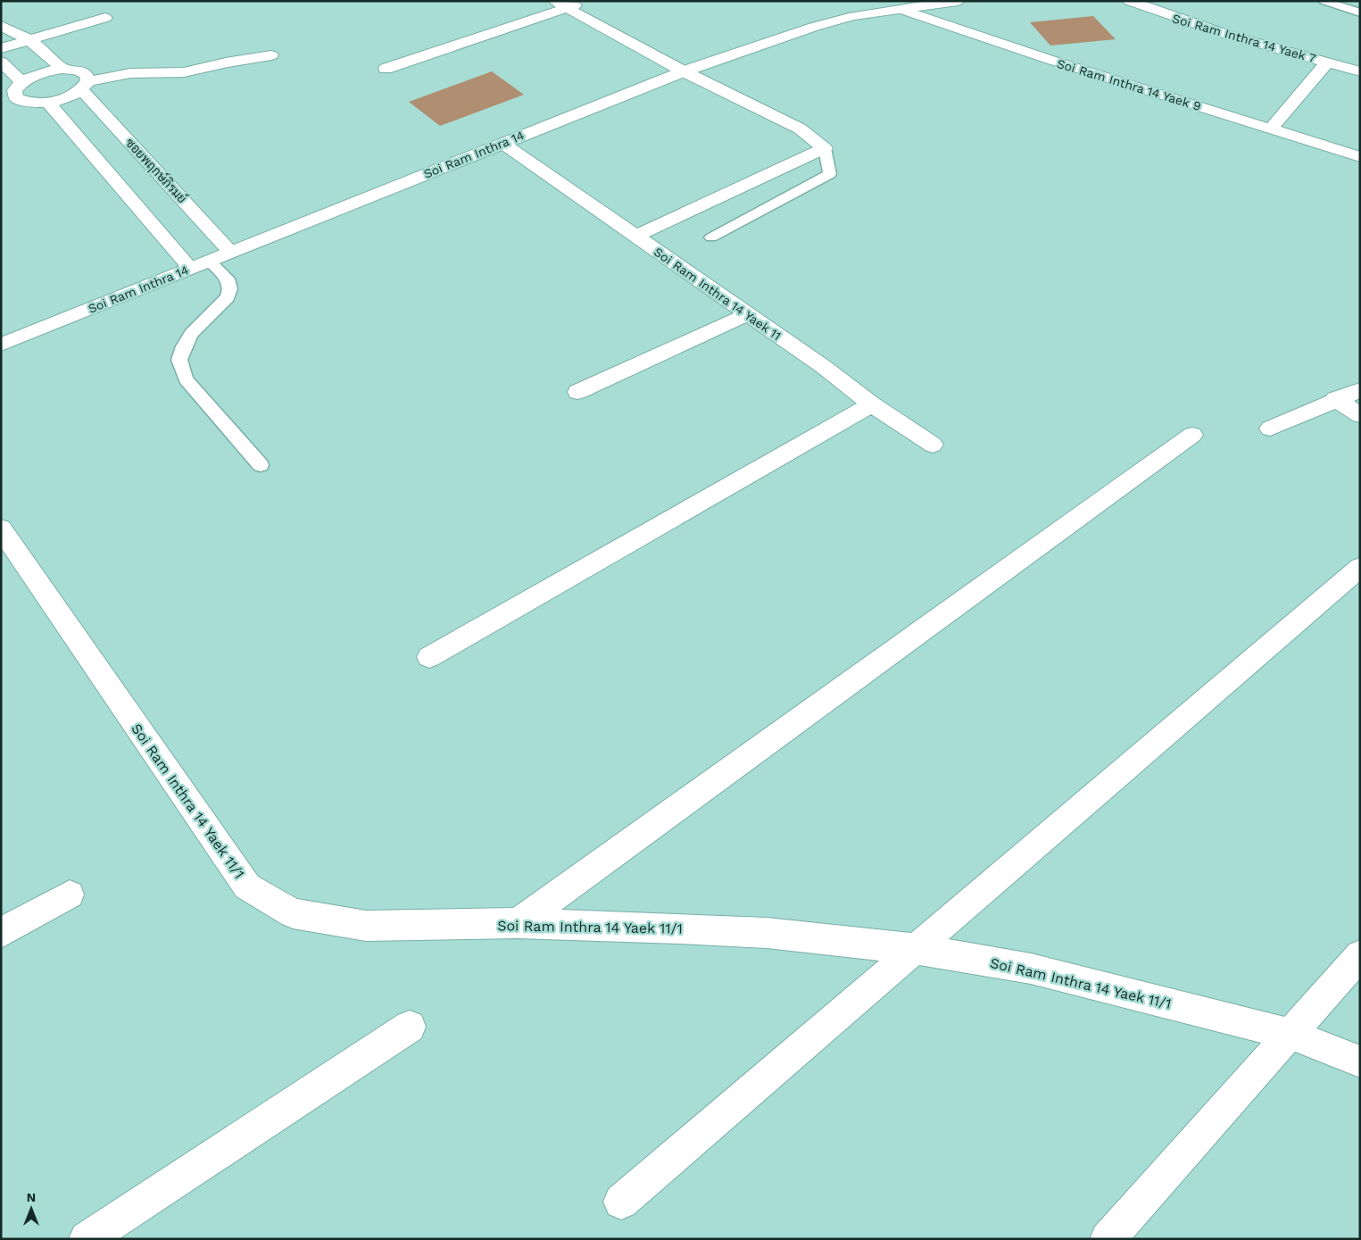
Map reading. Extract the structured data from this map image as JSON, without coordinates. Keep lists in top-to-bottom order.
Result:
{
  "streets": {
    "street": [
      "Soi Ram Inthra 14 Yaek 7",
      "Soi Ram Inthra 14 Yaek 9",
      "Soi Ram Inthra 14",
      "ซอยพฤกษ์ภิรมย์",
      "Soi Ram Inthra 14 Yaek 11",
      "Soi Ram Inthra 14 Yaek 11/1"
    ]
  },
  "crossings": [
    ["Soi Ram Inthra 14 Yaek 9", "Soi Ram Inthra 14"],
    ["Soi Ram Inthra 14", "ซอยพฤกษ์ภิรมย์"],
    ["Soi Ram Inthra 14", "Soi Ram Inthra 14 Yaek 11"]
  ],
  "north": "top"
}
